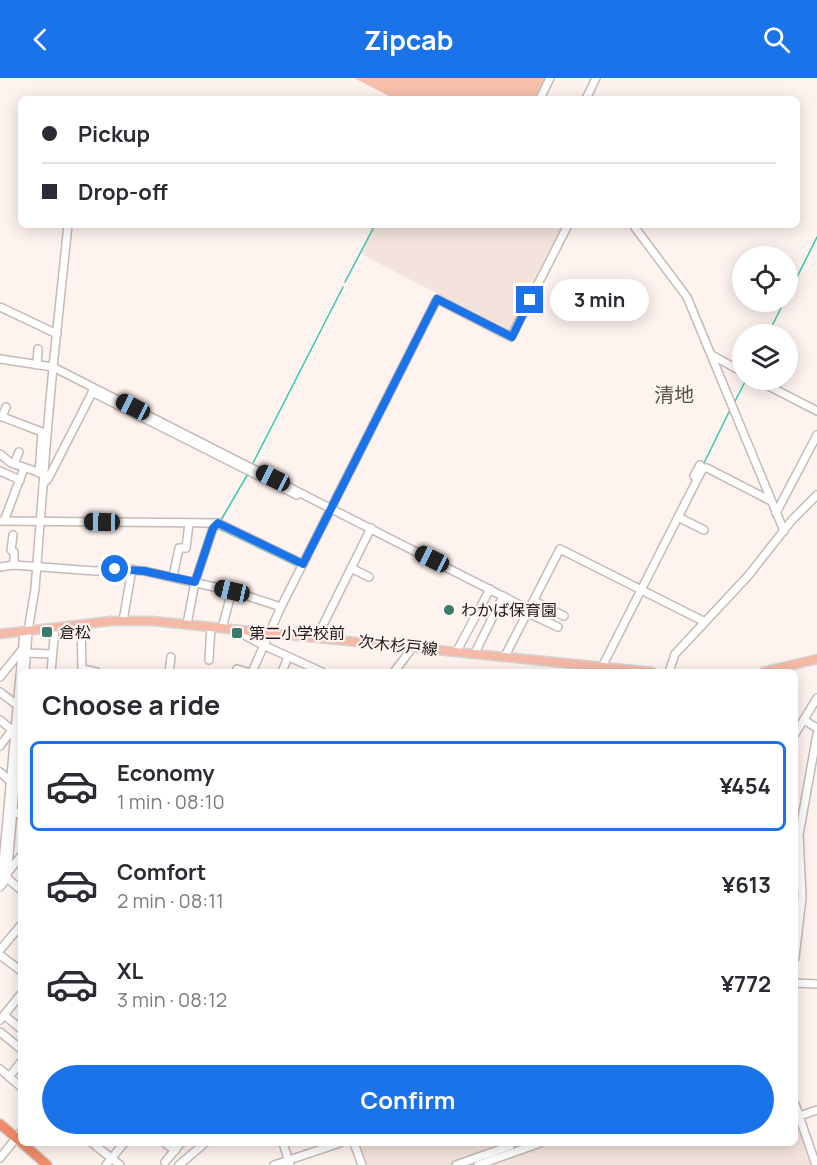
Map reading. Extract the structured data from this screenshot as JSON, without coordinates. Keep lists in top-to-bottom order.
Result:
{
  "streets": {
    "main road": ["次木杉戸線"]
  },
  "districts": ["清地"],
  "places": {
    "other": ["わかば保育園"],
    "transit": ["倉松", "第二小学校前"]
  },
  "page": {
    "header": "Zipcab",
    "banner": ["Pickup", "Drop-off"],
    "bubble": "3 min",
    "heading": "Choose a ride",
    "list": [
      {
        "name": "Economy",
        "note": "1 min · 08:10",
        "value": "¥454"
      },
      {
        "name": "Comfort",
        "note": "2 min · 08:11",
        "value": "¥613"
      },
      {
        "name": "XL",
        "note": "3 min · 08:12",
        "value": "¥772"
      }
    ],
    "buttons": "Confirm"
  }
}
